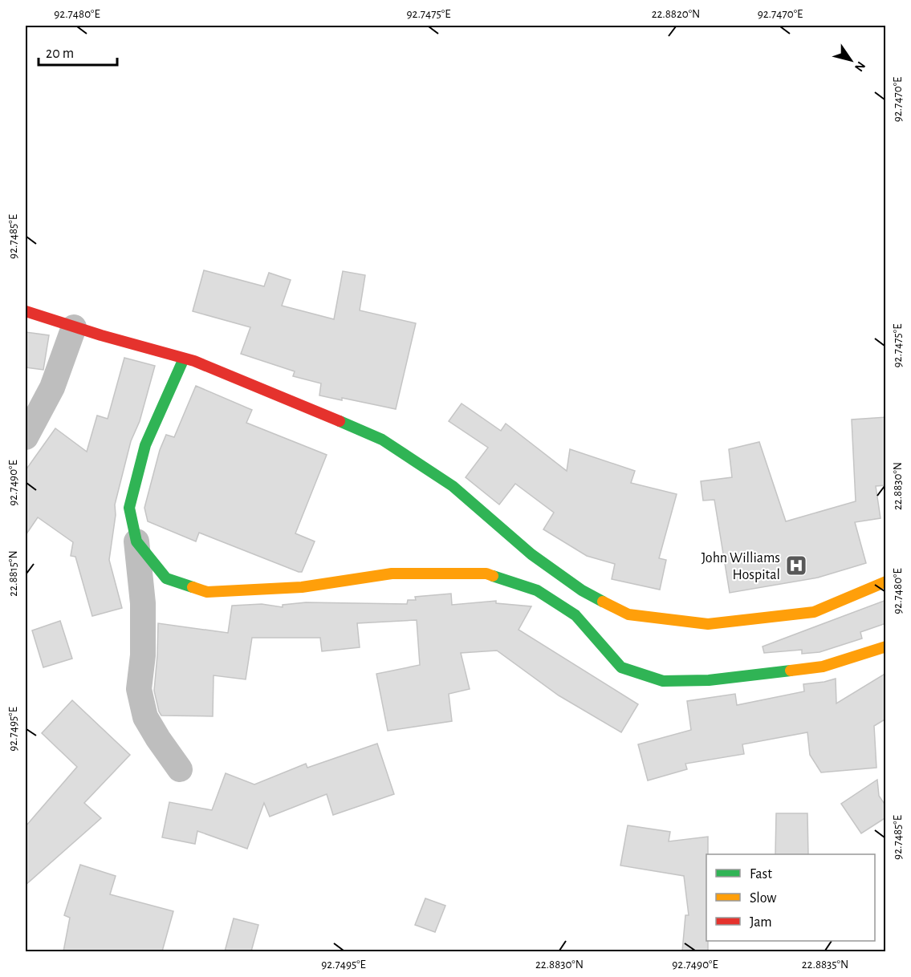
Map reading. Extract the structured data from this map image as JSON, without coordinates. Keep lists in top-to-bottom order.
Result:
{
  "places": {
    "hospital": ["John Williams Hospital"]
  },
  "legend": ["Fast", "Slow", "Jam"],
  "scale_bar": "20 m",
  "north": "bottom right",
  "coordinates": [
    "92.7480°E",
    "92.7475°E",
    "22.8820°N",
    "92.7470°E",
    "92.7485°E",
    "92.7490°E",
    "22.8830°N",
    "22.8815°N",
    "92.7495°E",
    "22.8835°N"
  ]
}
